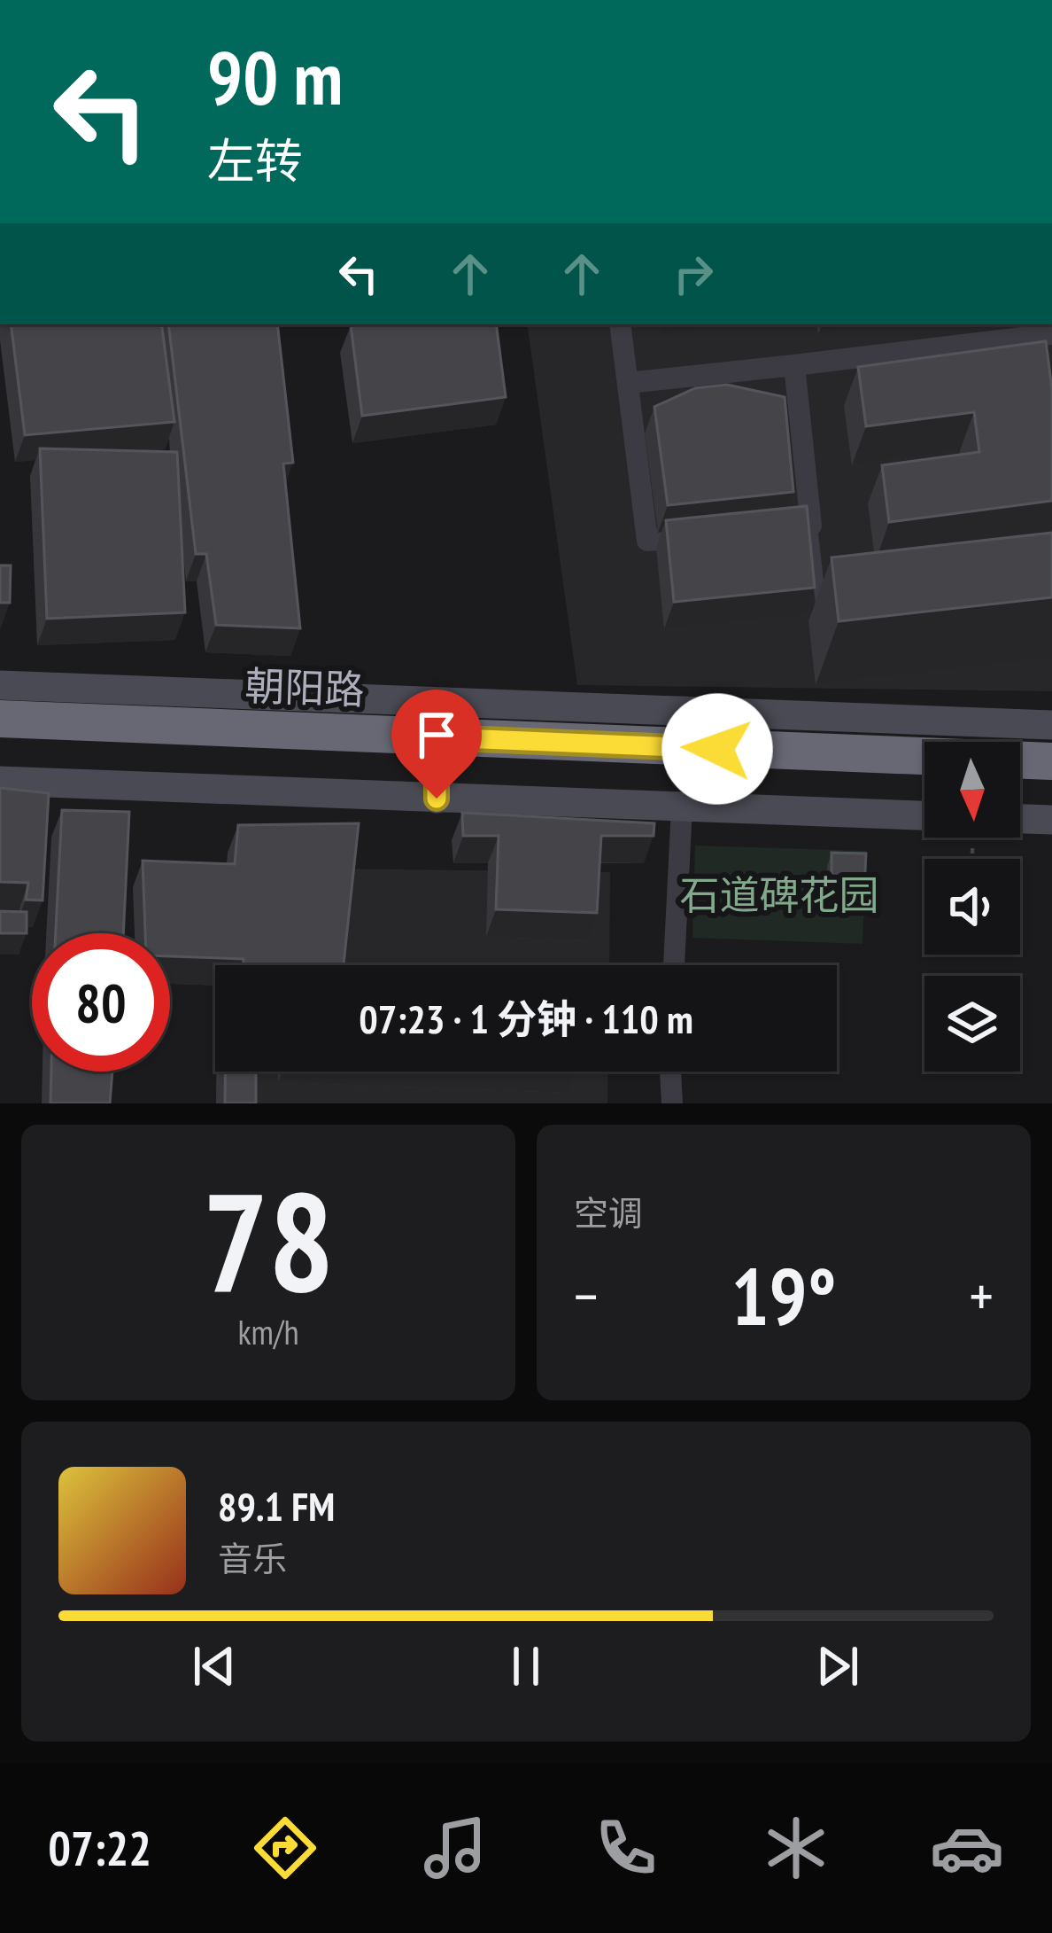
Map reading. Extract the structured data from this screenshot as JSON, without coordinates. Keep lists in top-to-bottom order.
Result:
{
  "streets": {
    "highway": ["朝阳路"]
  },
  "parks": ["石道碑花园"],
  "north": "bottom",
  "page": {
    "turn": ["90 m", "左转"],
    "limit": "80",
    "trip": "07:23 · 1 分钟 · 110 m",
    "tile": [
      ["78", "km/h"],
      "空调"
    ],
    "heat": ["−", "19°", "+"],
    "song": ["89.1 FM", "音乐"],
    "tabs": "07:22"
  }
}
